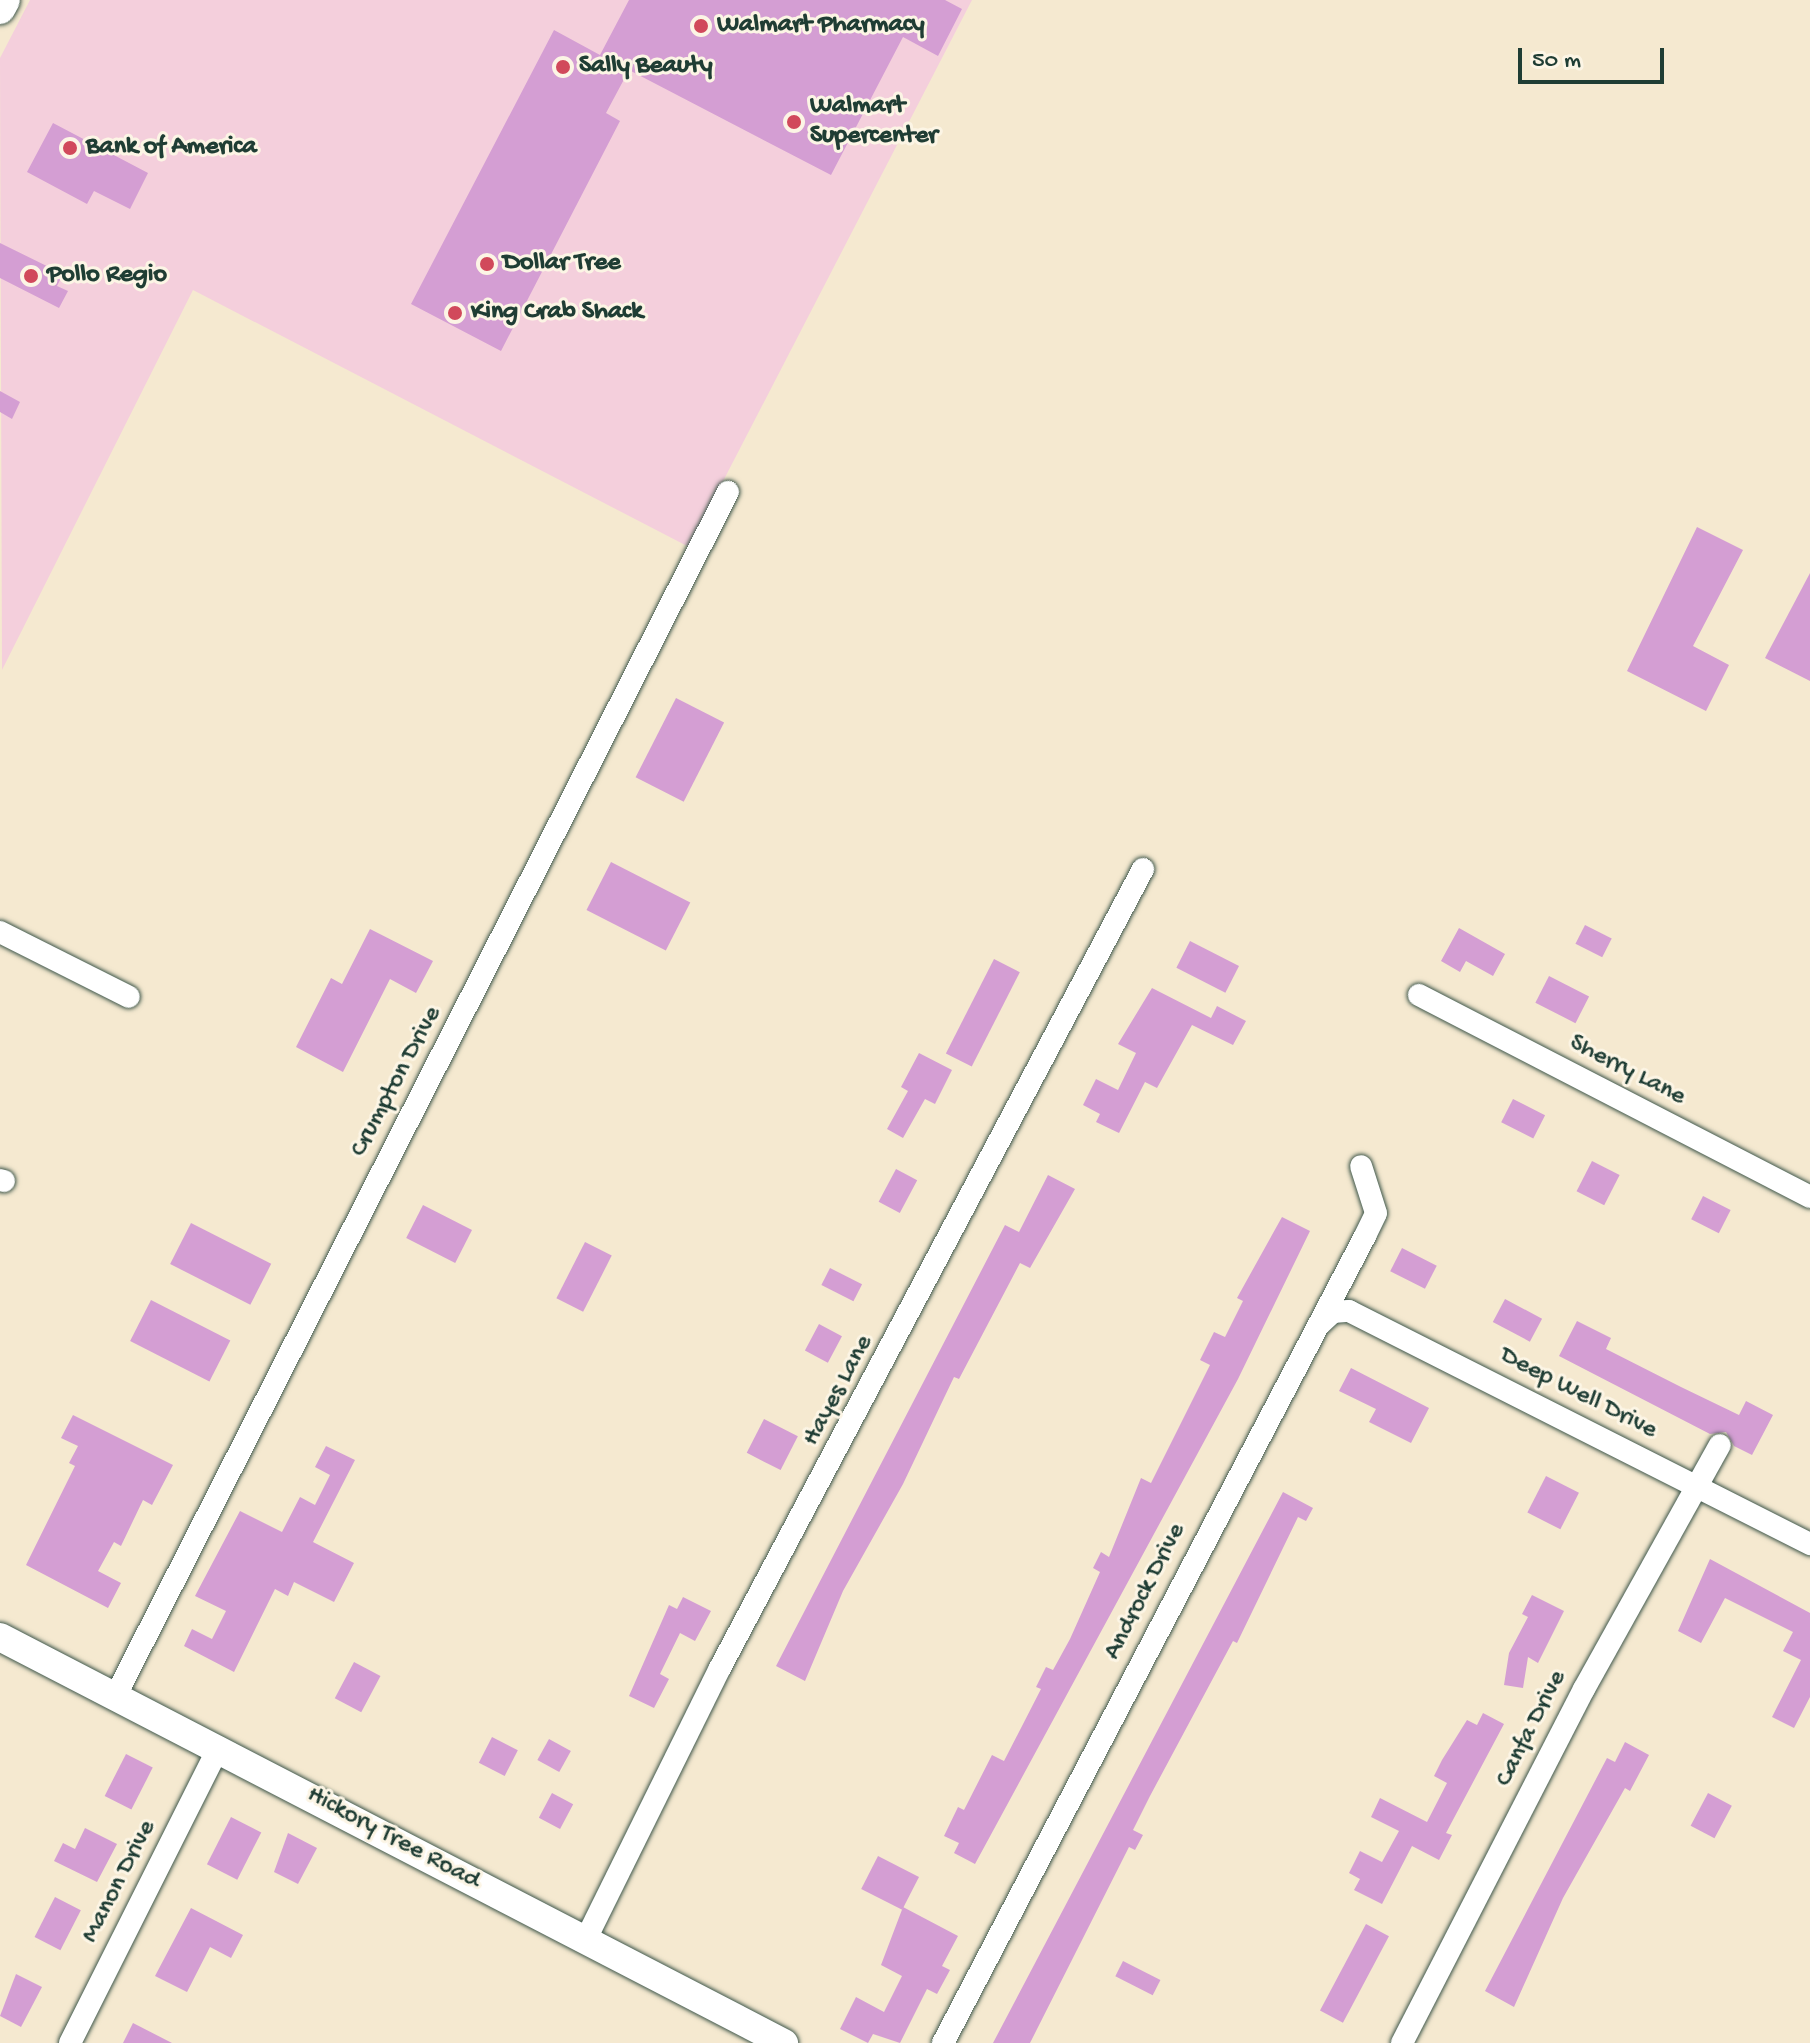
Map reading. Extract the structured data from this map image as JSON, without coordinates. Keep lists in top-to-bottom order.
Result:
{
  "streets": {
    "street": [
      "Sherry Lane",
      "Crumpton Drive",
      "Hayes Lane",
      "Deep Well Drive",
      "Androck Drive",
      "Canfa Drive",
      "Hickory Tree Road",
      "Manon Drive"
    ]
  },
  "crossings": [
    ["Crumpton Drive", "Hickory Tree Road"],
    ["Hayes Lane", "Hickory Tree Road"],
    ["Deep Well Drive", "Androck Drive"],
    ["Deep Well Drive", "Canfa Drive"],
    ["Hickory Tree Road", "Manon Drive"]
  ],
  "places": [
    "Walmart Pharmacy",
    "Sally Beauty",
    "Walmart Supercenter",
    "Bank of America",
    "Dollar Tree",
    "Pollo Regio",
    "King Crab Shack"
  ],
  "scale_bar": "50 m"
}
